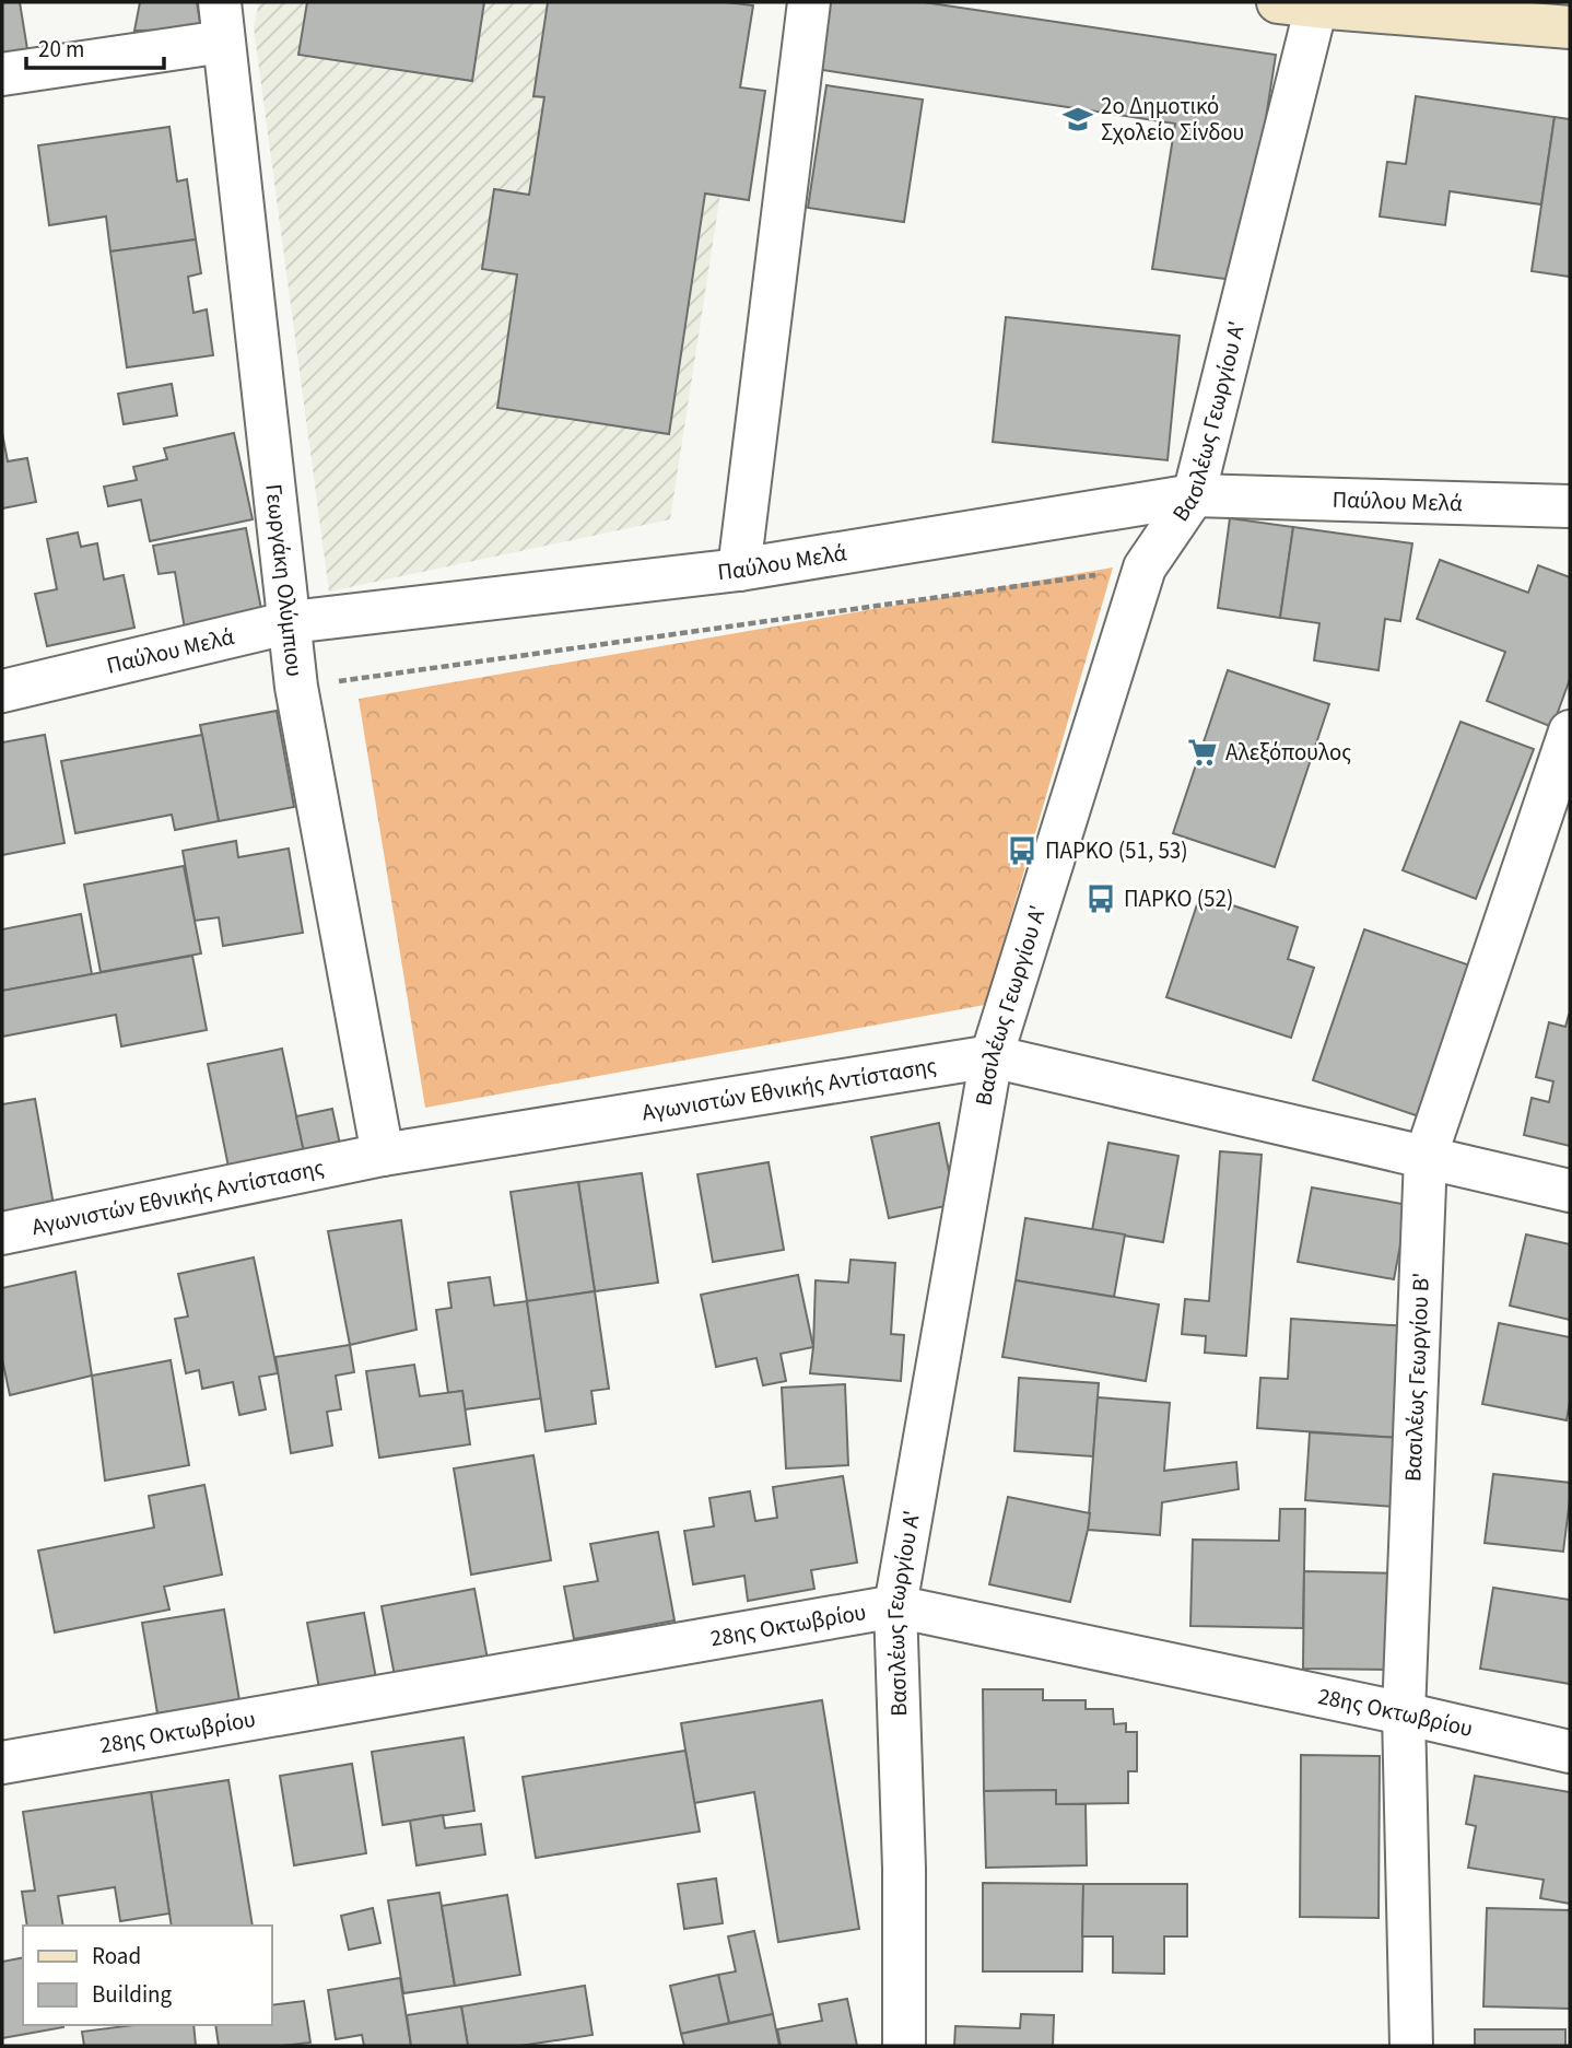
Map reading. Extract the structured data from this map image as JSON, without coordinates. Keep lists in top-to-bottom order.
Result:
{
  "streets": {
    "street": [
      "Βασιλέως Γεωργίου Α'",
      "Παύλου Μελά",
      "Γεωργάκη Ολύμπιου",
      "Αγωνιστών Εθνικής Αντίστασης",
      "Βασιλέως Γεωργίου Β'",
      "28ης Οκτωβρίου"
    ]
  },
  "crossings": [
    ["Βασιλέως Γεωργίου Α'", "Παύλου Μελά"],
    ["Βασιλέως Γεωργίου Α'", "Αγωνιστών Εθνικής Αντίστασης"],
    ["Βασιλέως Γεωργίου Α'", "28ης Οκτωβρίου"],
    ["Παύλου Μελά", "Γεωργάκη Ολύμπιου"],
    ["Γεωργάκη Ολύμπιου", "Αγωνιστών Εθνικής Αντίστασης"],
    ["Αγωνιστών Εθνικής Αντίστασης", "Βασιλέως Γεωργίου Β'"],
    ["Βασιλέως Γεωργίου Β'", "28ης Οκτωβρίου"]
  ],
  "places": {
    "school or university": ["2o Δημοτικό Σχολείο Σίνδου"],
    "supermarket": ["Αλεξόπουλος"],
    "bus stop": ["ΠΑΡΚΟ (51, 53)", "ΠΑΡΚΟ (52)"]
  },
  "legend": ["Road", "Building"],
  "scale_bar": "20 m"
}
